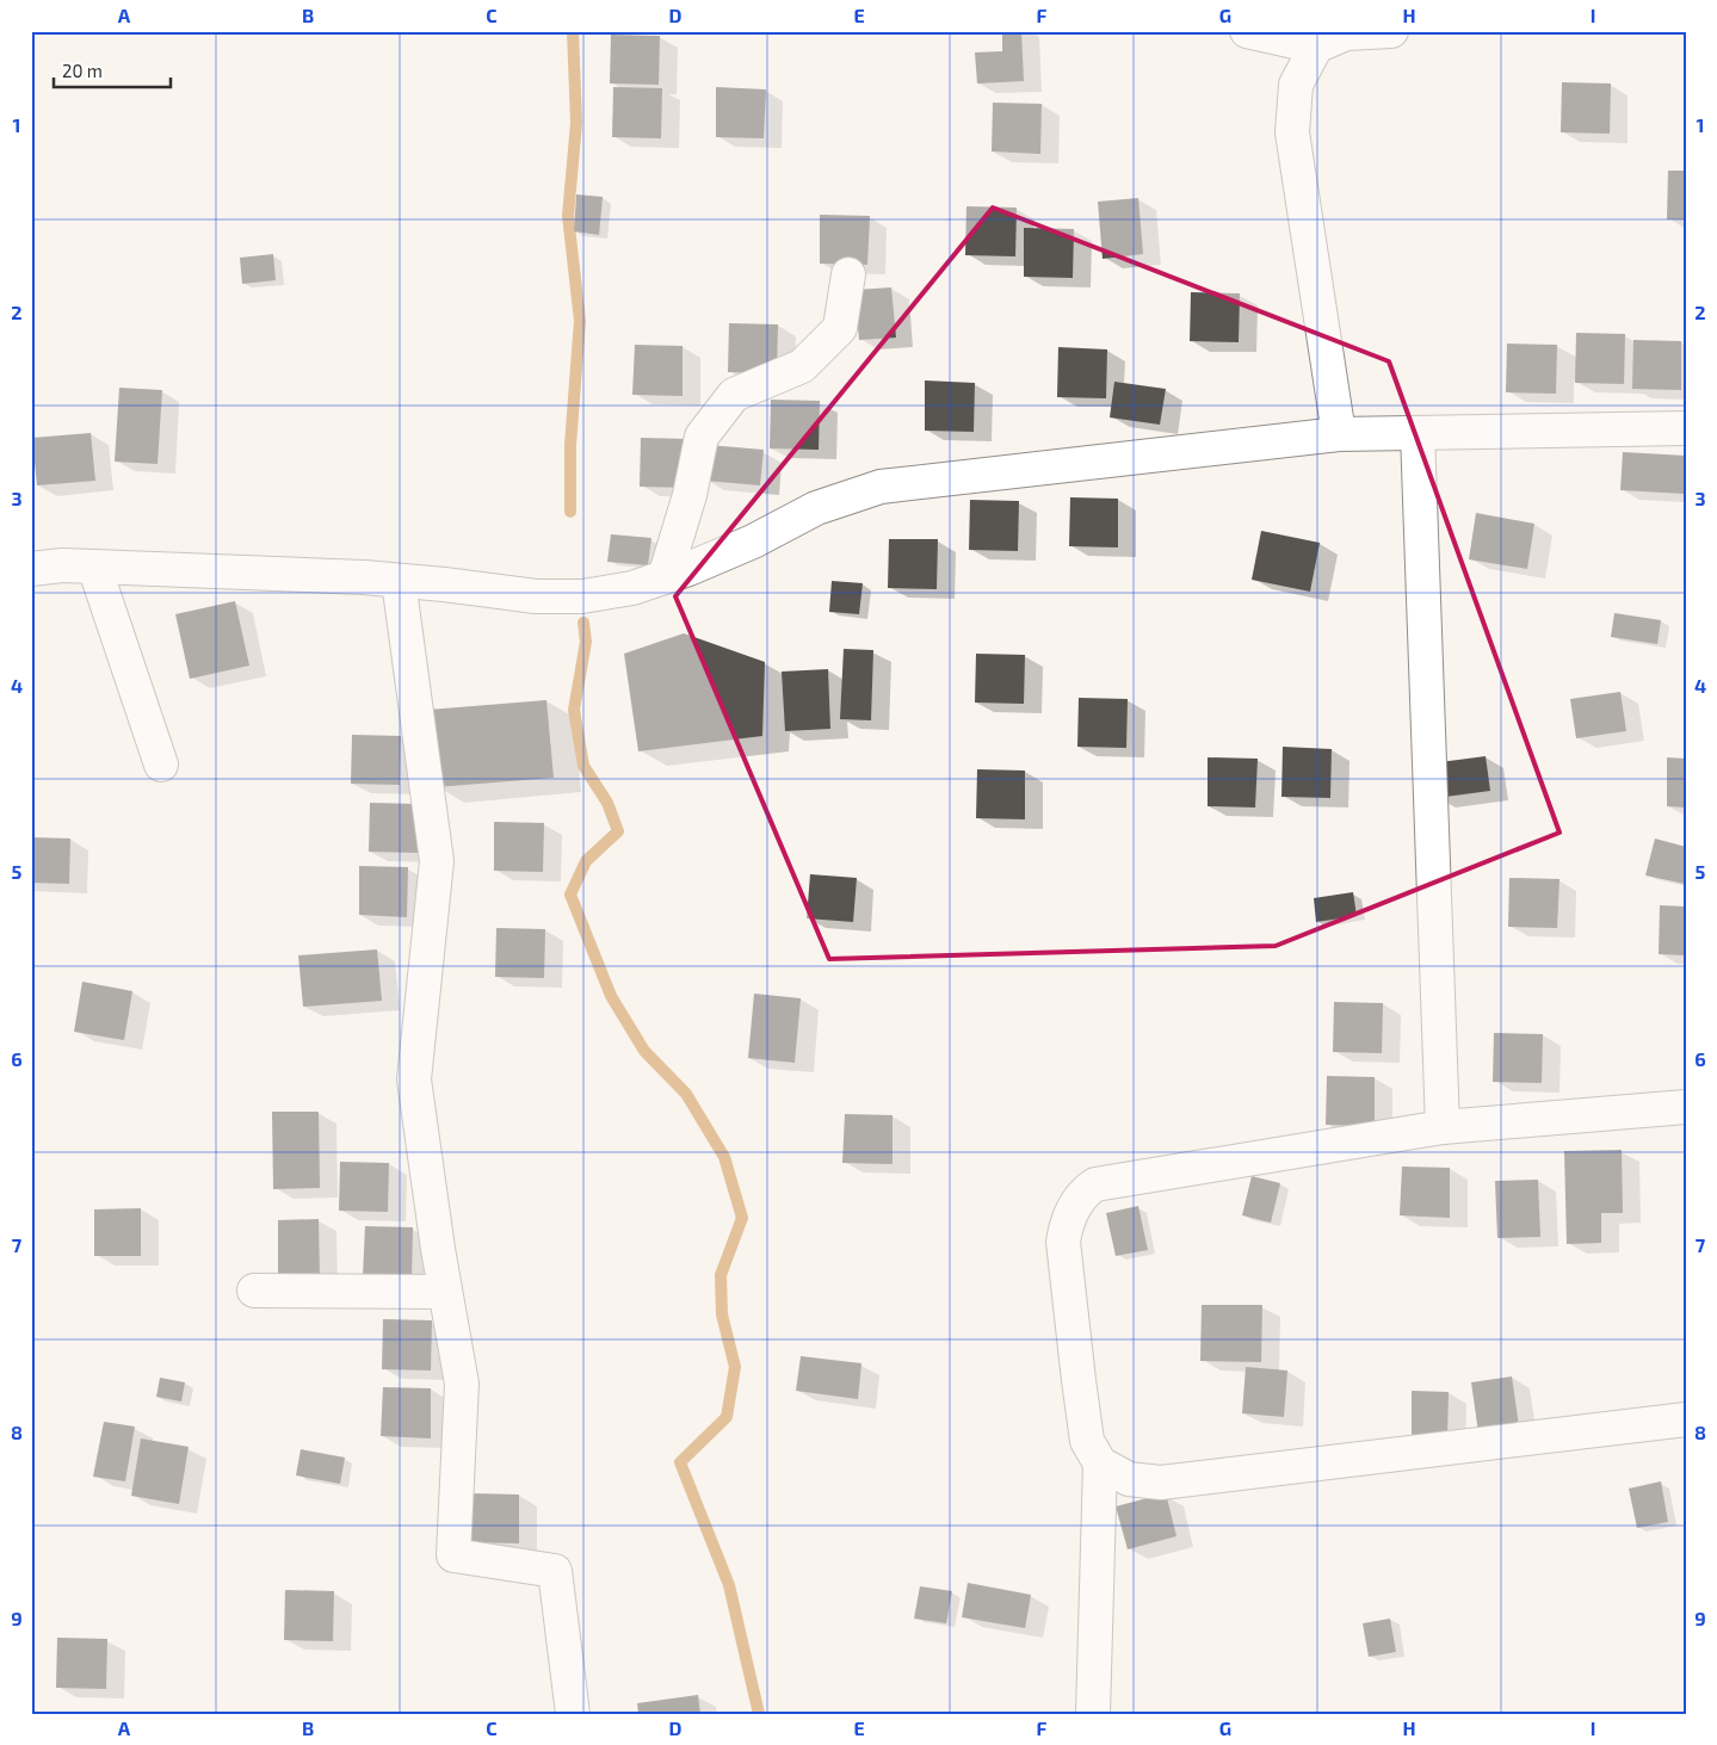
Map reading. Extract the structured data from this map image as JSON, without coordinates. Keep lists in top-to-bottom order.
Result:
{
  "scale_bar": "20 m",
  "grid": {
    "columns": [
      "A",
      "B",
      "C",
      "D",
      "E",
      "F",
      "G",
      "H",
      "I"
    ],
    "rows": [
      "1",
      "2",
      "3",
      "4",
      "5",
      "6",
      "7",
      "8",
      "9"
    ]
  }
}
